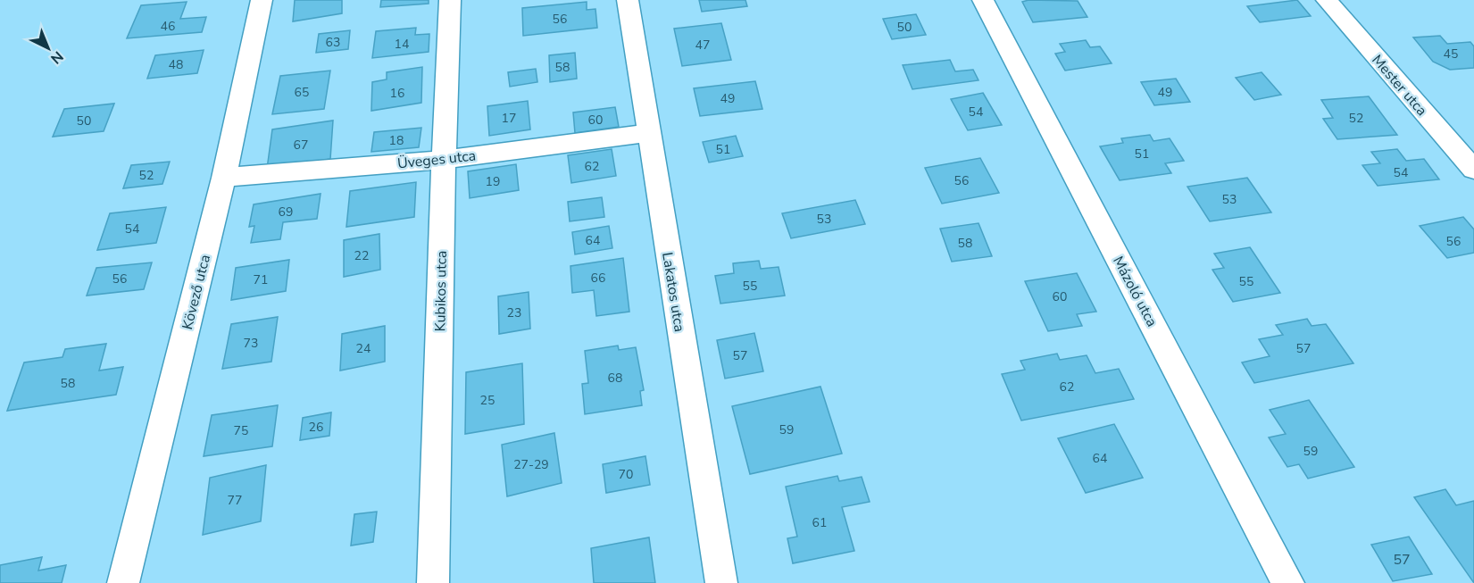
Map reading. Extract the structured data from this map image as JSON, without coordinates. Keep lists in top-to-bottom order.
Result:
{
  "streets": {
    "street": [
      "Mester utca",
      "Üveges utca",
      "Kubikos utca",
      "Mázoló utca",
      "Kövező utca",
      "Lakatos utca"
    ]
  },
  "crossings": [
    ["Üveges utca", "Kubikos utca"],
    ["Üveges utca", "Kövező utca"],
    ["Üveges utca", "Lakatos utca"]
  ],
  "house_numbers": [
    "56",
    "46",
    "50",
    "63",
    "14",
    "47",
    "45",
    "48",
    "58",
    "65",
    "49",
    "16",
    "49",
    "54",
    "17",
    "52",
    "60",
    "50",
    "18",
    "67",
    "51",
    "51",
    "62",
    "54",
    "52",
    "56",
    "19",
    "53",
    "69",
    "53",
    "54",
    "64",
    "56",
    "58",
    "22",
    "66",
    "56",
    "71",
    "55",
    "55",
    "60",
    "23",
    "73",
    "24",
    "57",
    "57",
    "68",
    "58",
    "62",
    "25",
    "26",
    "59",
    "75",
    "59",
    "64",
    "27-29",
    "70",
    "77",
    "61",
    "57"
  ],
  "north": "bottom right"
}
